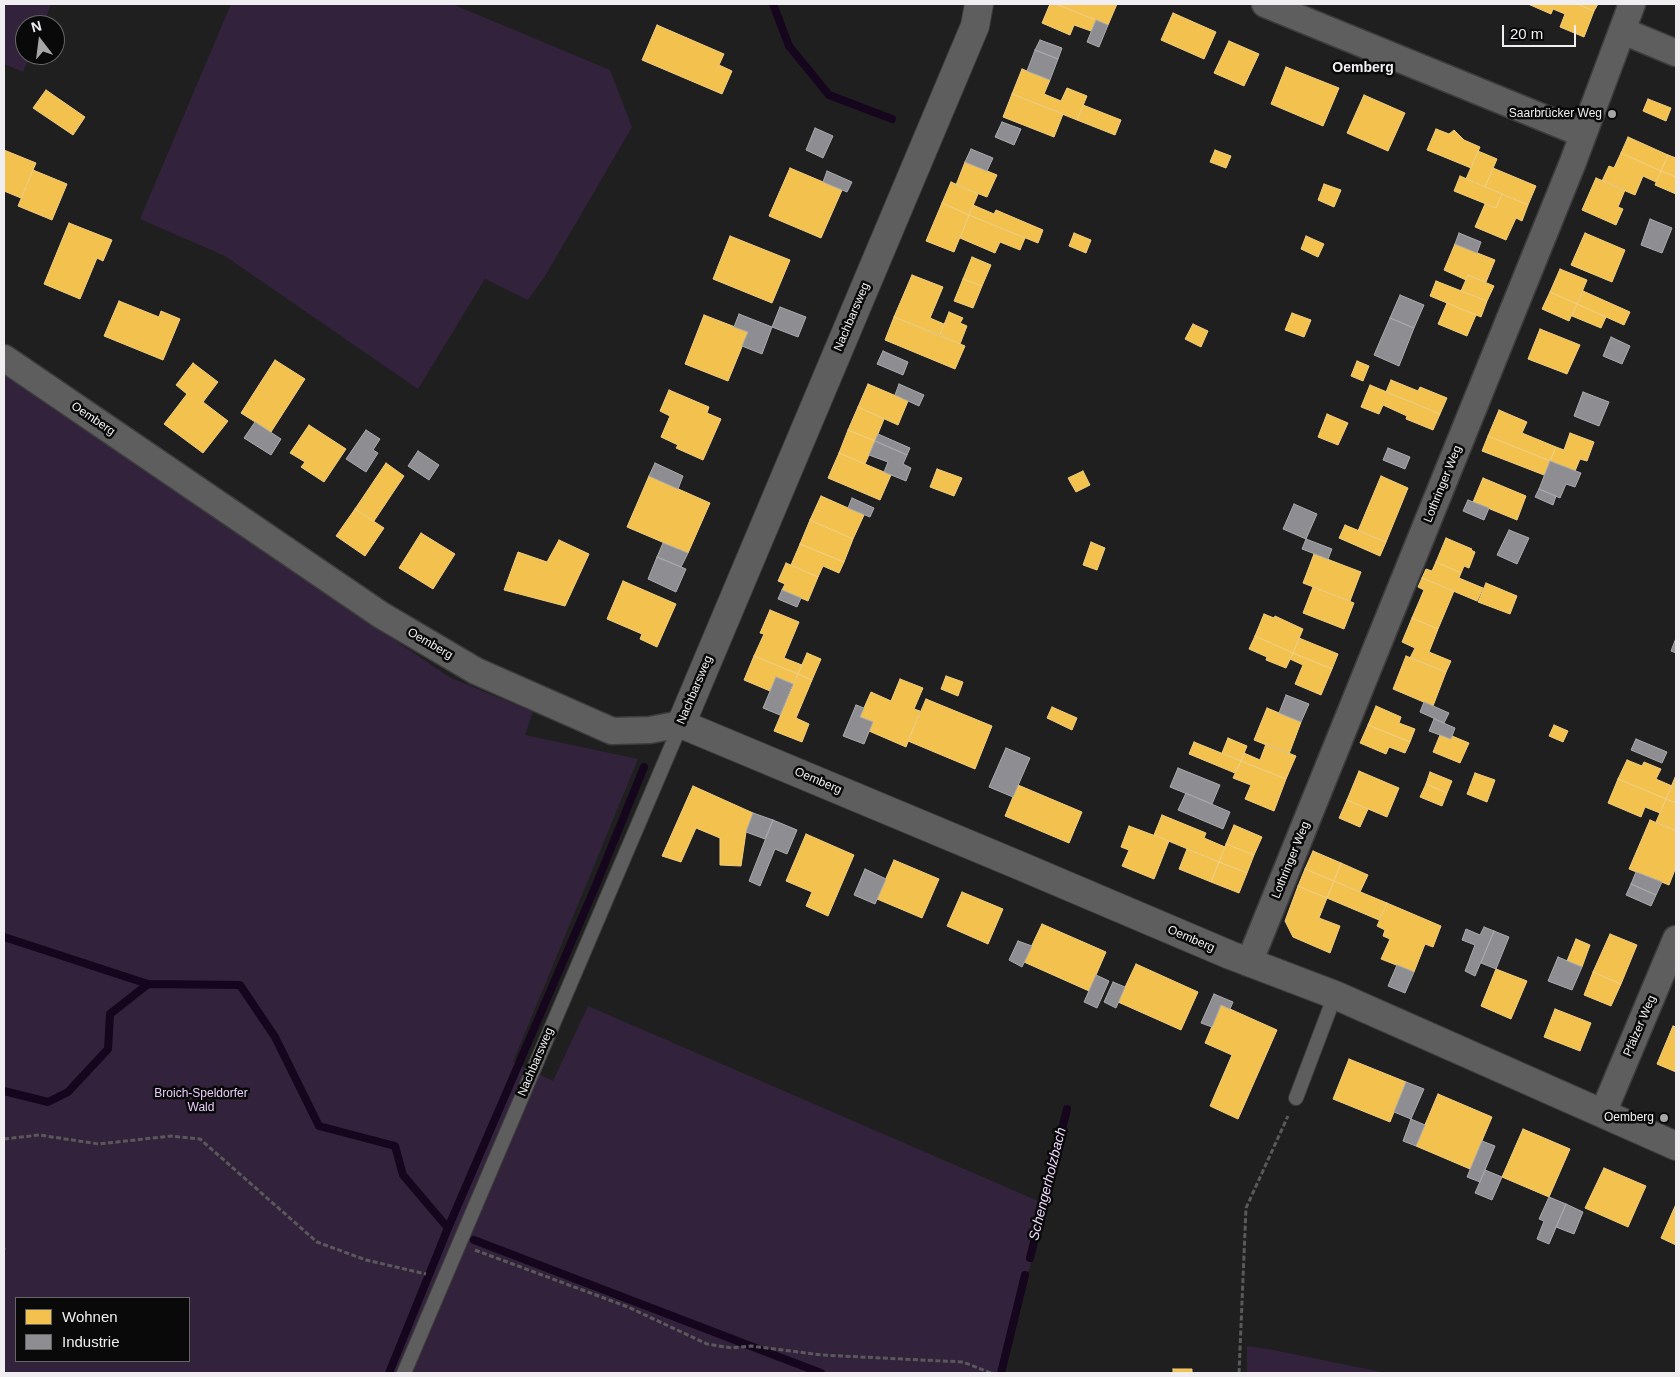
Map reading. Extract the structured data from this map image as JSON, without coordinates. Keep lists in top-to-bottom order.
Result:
{
  "streets": {
    "street": [
      "Nachbarsweg",
      "Oemberg",
      "Lothringer Weg",
      "Pfälzer Weg"
    ]
  },
  "crossings": [
    ["Nachbarsweg", "Oemberg"],
    ["Oemberg", "Lothringer Weg"],
    ["Oemberg", "Pfälzer Weg"]
  ],
  "districts": ["Oemberg"],
  "water": ["Schengerholzbach"],
  "parks": ["Broich-Speldorfer Wald"],
  "places": ["Saarbrücker Weg", "Oemberg"],
  "legend": ["Wohnen", "Industrie"],
  "scale_bar": "20 m",
  "north": "top"
}
